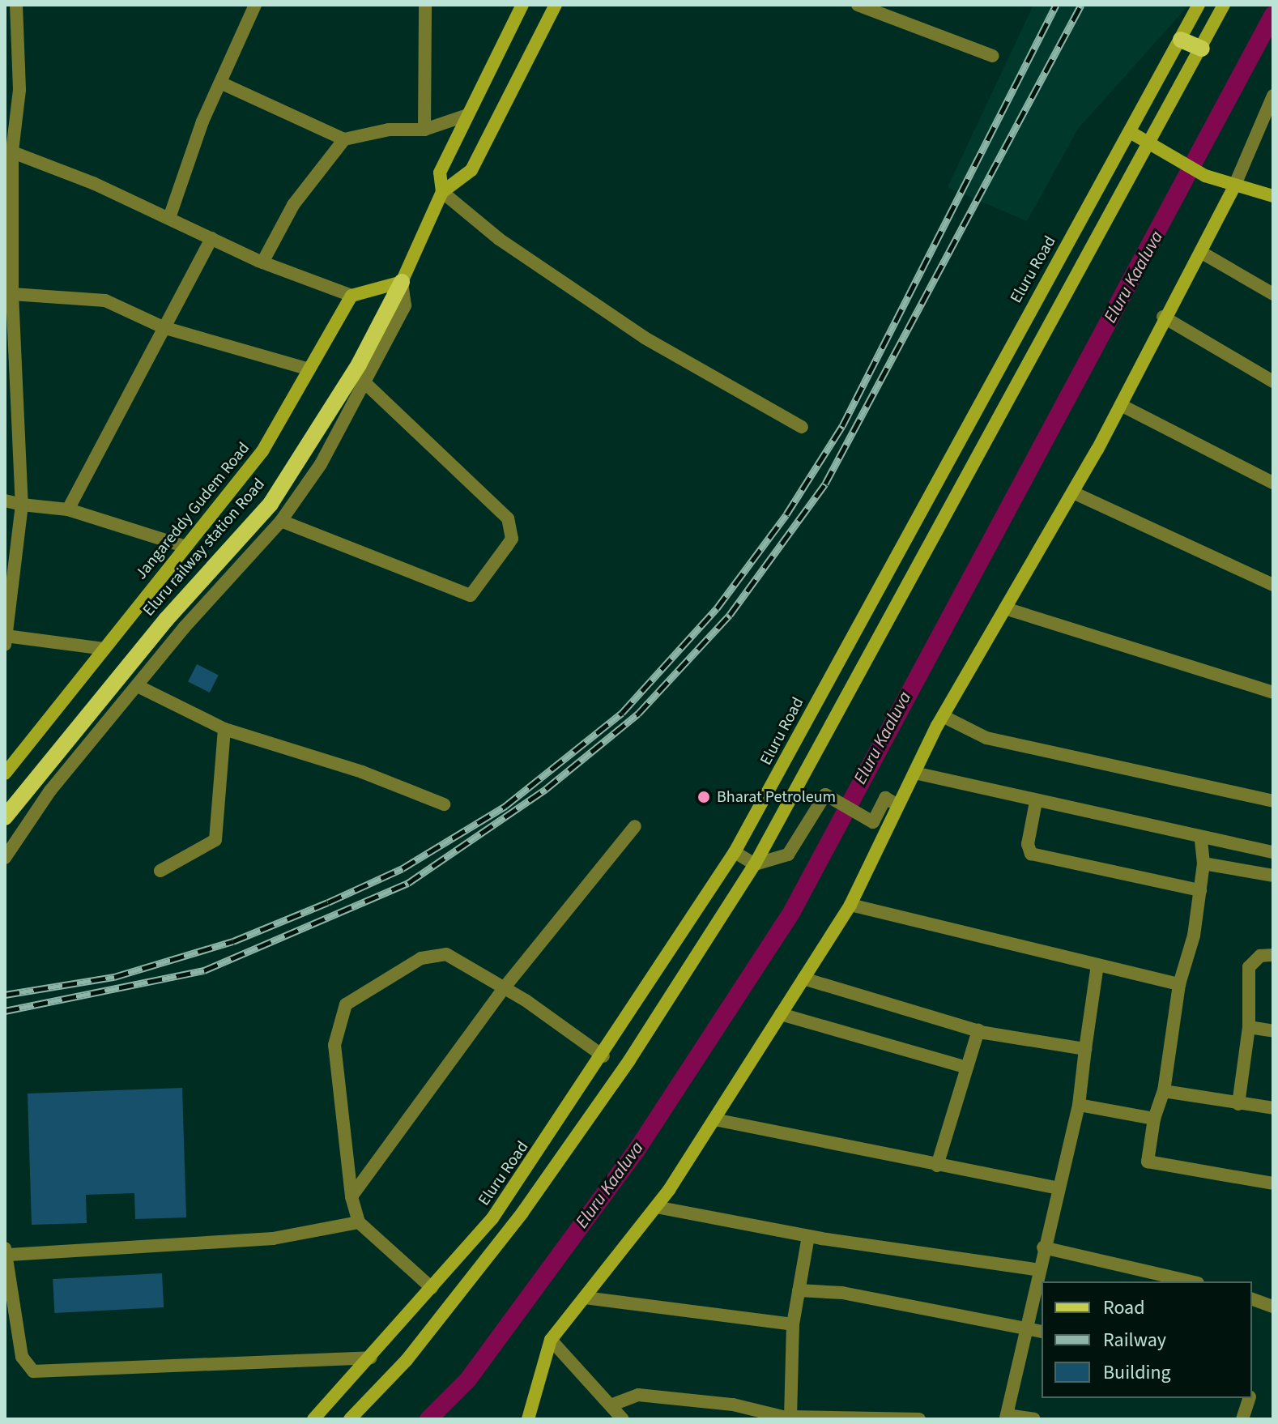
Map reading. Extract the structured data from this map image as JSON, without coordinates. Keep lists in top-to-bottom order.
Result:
{
  "streets": {
    "main road": ["Eluru Road", "Jangareddy Gudem Road", "Eluru railway station Road"]
  },
  "water": ["Eluru Kaaluva"],
  "places": ["Bharat Petroleum"],
  "legend": ["Road", "Railway", "Building"]
}
